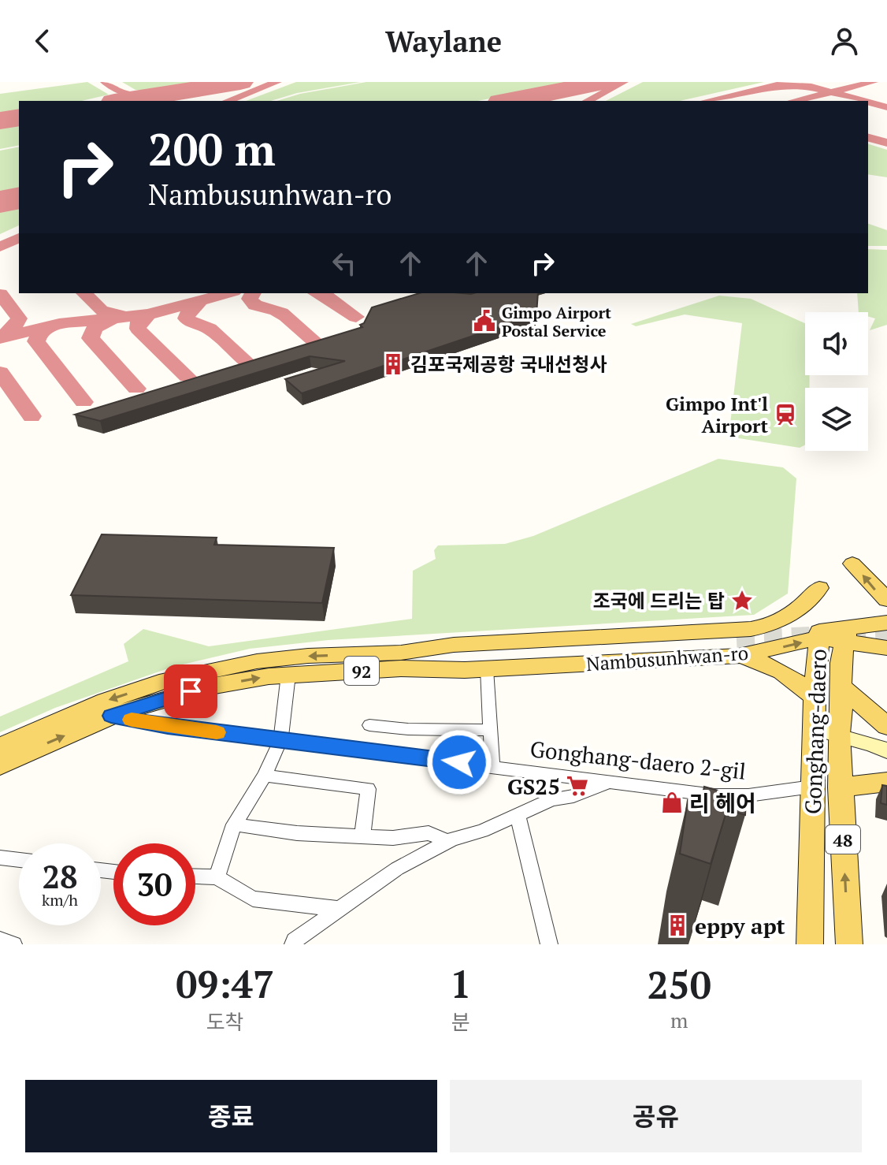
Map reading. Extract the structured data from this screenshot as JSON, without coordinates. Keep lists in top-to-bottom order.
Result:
{
  "streets": {
    "main road": [
      "Nambusunhwan-ro",
      "92",
      "Gonghang-daero",
      "48"
    ],
    "street": ["Gonghang-daero 2-gil"]
  },
  "crossings": [
    ["Nambusunhwan-ro", "92"],
    ["Nambusunhwan-ro", "Gonghang-daero"],
    ["Nambusunhwan-ro", "Gonghang-daero 2-gil"],
    ["Gonghang-daero", "Gonghang-daero 2-gil"]
  ],
  "places": {
    "public building": ["Gimpo Airport Postal Service"],
    "building": ["김포국제공항 국내선청사", "eppy apt"],
    "station": ["Gimpo Int'l Airport"],
    "place": ["조국에 드리는 탑"],
    "supermarket": ["GS25"],
    "shop": ["리 헤어"]
  },
  "page": {
    "header": "Waylane",
    "turn": ["200 m", "Nambusunhwan-ro"],
    "speed": "28 km/h",
    "limit": "30",
    "eta": [
      "09:47",
      "도착",
      "1",
      "분",
      "250",
      "m"
    ],
    "buttons": ["종료", "공유"]
  }
}
